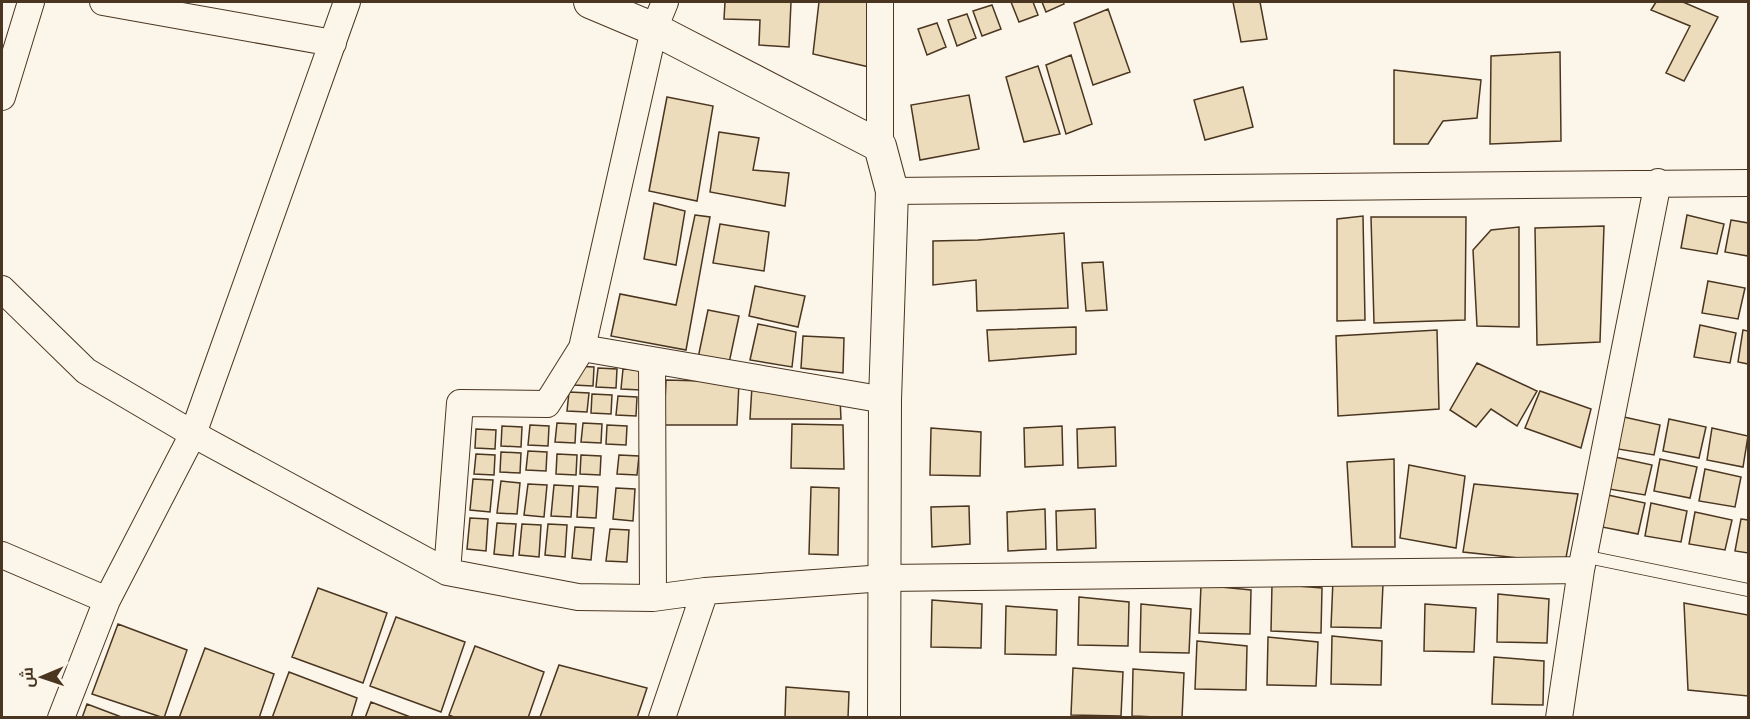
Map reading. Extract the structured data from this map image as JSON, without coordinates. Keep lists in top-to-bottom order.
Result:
{
  "north": "left"
}
